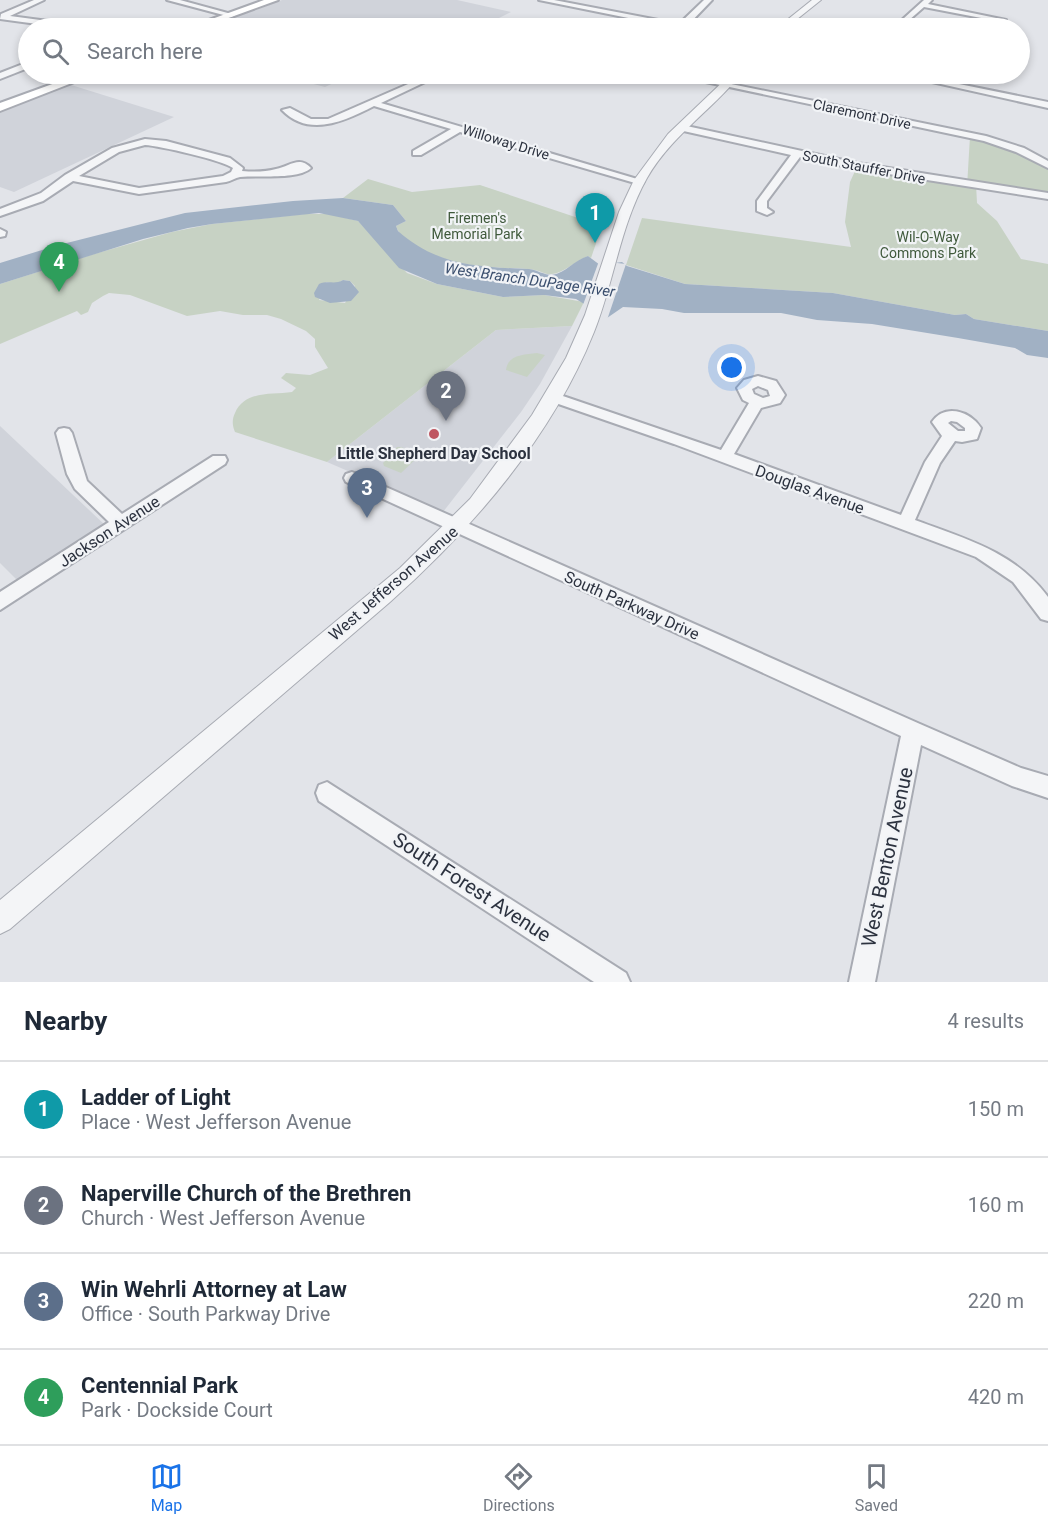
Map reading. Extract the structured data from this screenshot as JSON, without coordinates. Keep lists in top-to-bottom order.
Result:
{
  "streets": {
    "street": [
      "Claremont Drive",
      "Willoway Drive",
      "South Stauffer Drive",
      "Douglas Avenue",
      "Jackson Avenue",
      "West Jefferson Avenue",
      "South Parkway Drive",
      "West Benton Avenue",
      "South Forest Avenue"
    ]
  },
  "crossings": [
    ["Claremont Drive", "West Jefferson Avenue"],
    ["Willoway Drive", "West Jefferson Avenue"],
    ["South Stauffer Drive", "West Jefferson Avenue"],
    ["Douglas Avenue", "West Jefferson Avenue"],
    ["West Jefferson Avenue", "South Parkway Drive"],
    ["South Parkway Drive", "West Benton Avenue"]
  ],
  "water": ["West Branch DuPage River"],
  "parks": ["Firemen's Memorial Park", "Wil-O-Way Commons Park"],
  "places": ["Little Shepherd Day School"],
  "page": {
    "search": "Search here",
    "pins": [
      "1",
      "4",
      "2",
      "3"
    ],
    "heading": ["Nearby", "4 results"],
    "list": [
      {
        "mark": "1",
        "name": "Ladder of Light",
        "note": "Place · West Jefferson Avenue",
        "value": "150 m"
      },
      {
        "mark": "2",
        "name": "Naperville Church of the Brethren",
        "note": "Church · West Jefferson Avenue",
        "value": "160 m"
      },
      {
        "mark": "3",
        "name": "Win Wehrli Attorney at Law",
        "note": "Office · South Parkway Drive",
        "value": "220 m"
      },
      {
        "mark": "4",
        "name": "Centennial Park",
        "note": "Park · Dockside Court",
        "value": "420 m"
      }
    ],
    "nav": ["Map", "Directions", "Saved"]
  }
}
